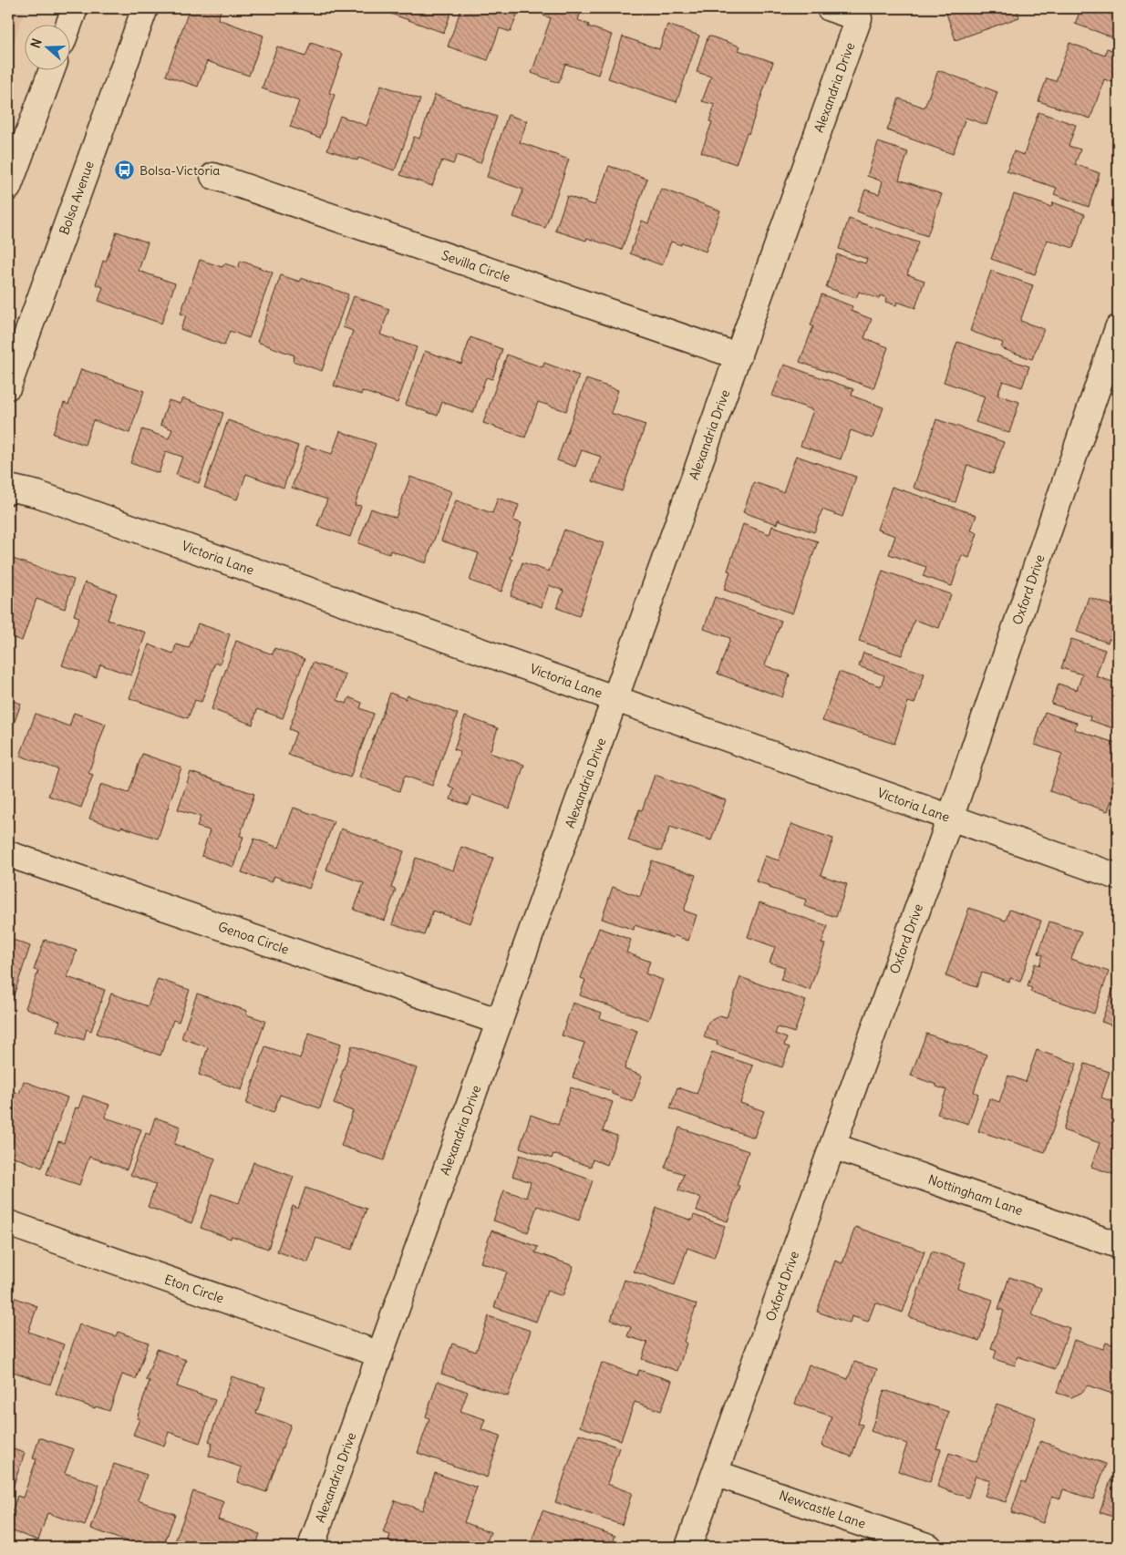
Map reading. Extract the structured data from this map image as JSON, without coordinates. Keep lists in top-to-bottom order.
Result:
{
  "streets": {
    "street": [
      "Alexandria Drive",
      "Bolsa Avenue",
      "Sevilla Circle",
      "Victoria Lane",
      "Oxford Drive",
      "Genoa Circle",
      "Nottingham Lane",
      "Eton Circle",
      "Newcastle Lane"
    ]
  },
  "crossings": [
    ["Alexandria Drive", "Sevilla Circle"],
    ["Alexandria Drive", "Victoria Lane"],
    ["Alexandria Drive", "Genoa Circle"],
    ["Alexandria Drive", "Eton Circle"],
    ["Victoria Lane", "Oxford Drive"],
    ["Oxford Drive", "Nottingham Lane"],
    ["Oxford Drive", "Newcastle Lane"]
  ],
  "places": {
    "bus stop": ["Bolsa-Victoria"]
  },
  "north": "left"
}
